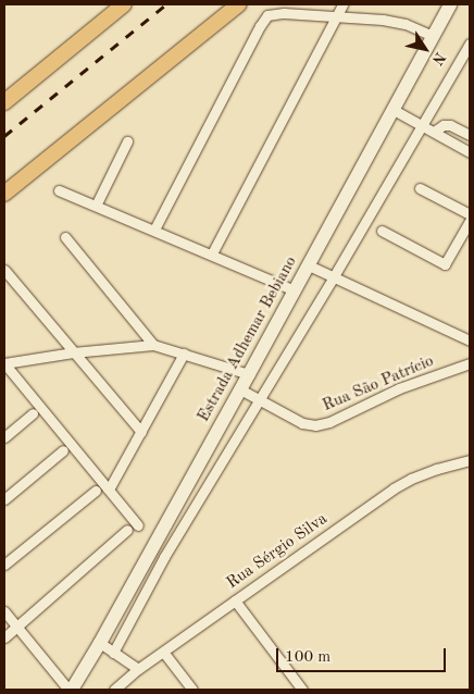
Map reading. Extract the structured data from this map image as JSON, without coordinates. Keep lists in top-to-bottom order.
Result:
{
  "streets": {
    "main road": ["Estrada Adhemar Bebiano"],
    "street": ["Rua São Patrício", "Rua Sérgio Silva"]
  },
  "crossings": [
    ["Estrada Adhemar Bebiano", "Rua São Patrício"]
  ],
  "scale_bar": "100 m",
  "north": "bottom right"
}
